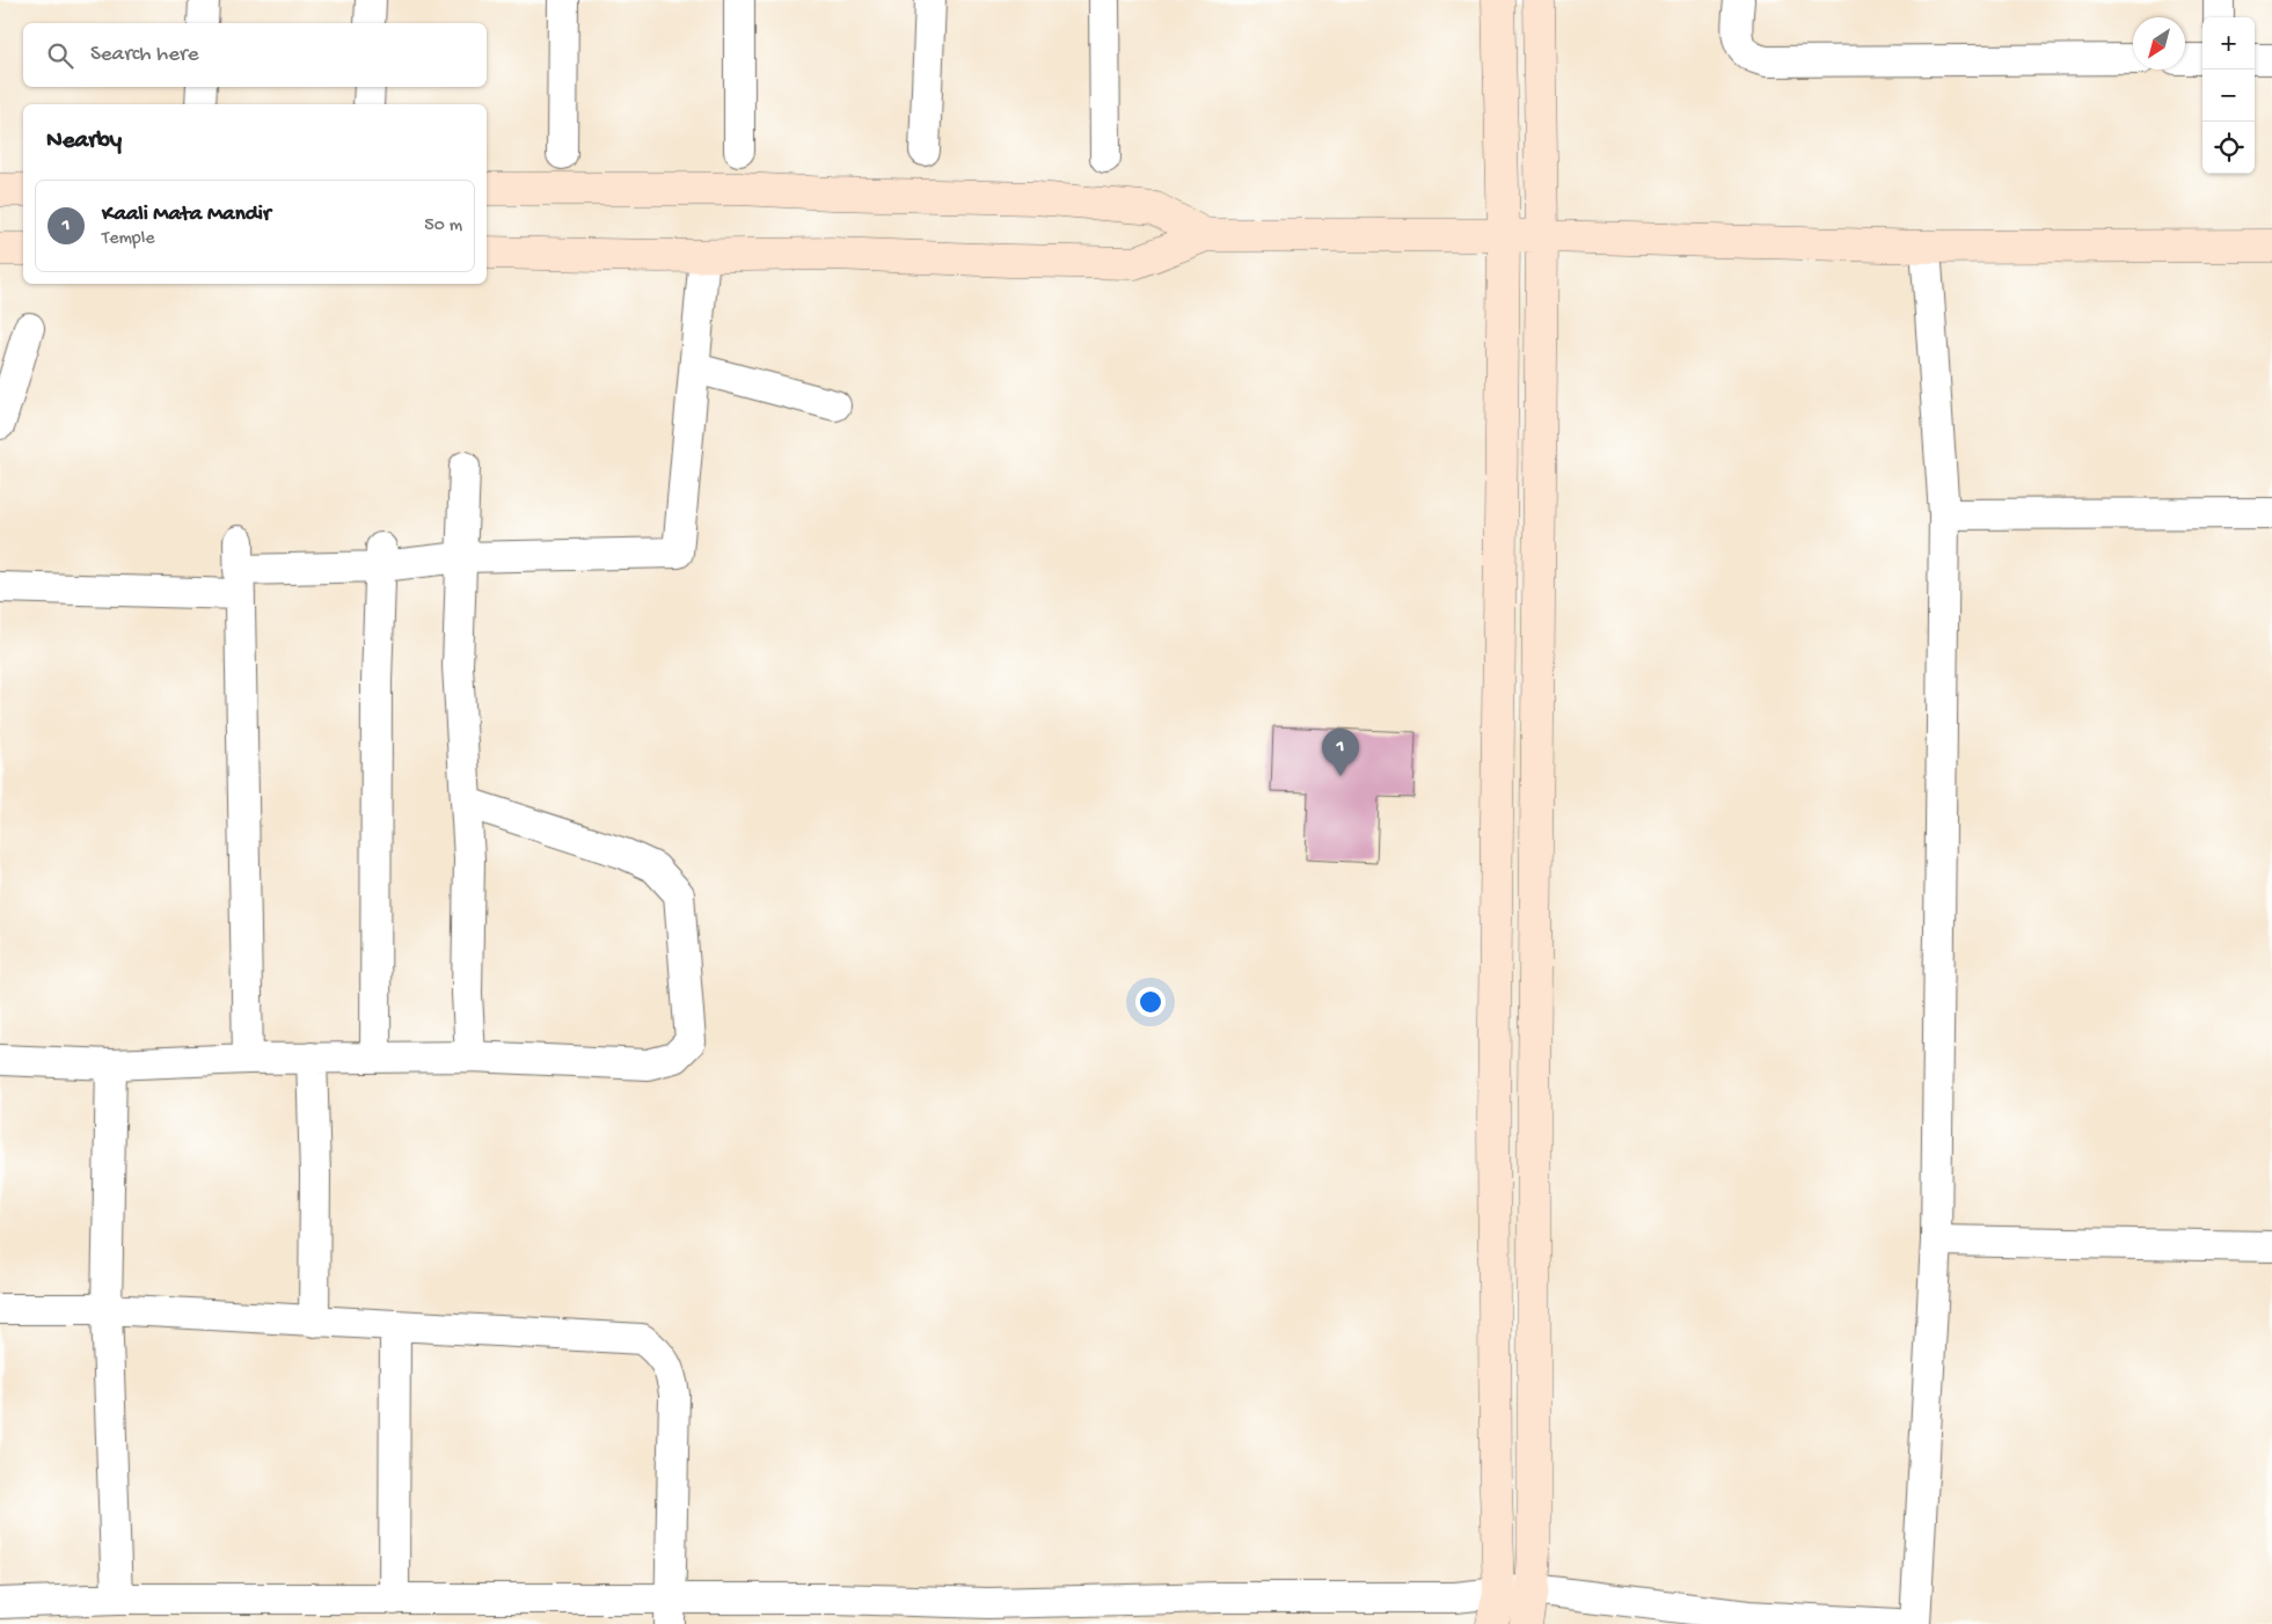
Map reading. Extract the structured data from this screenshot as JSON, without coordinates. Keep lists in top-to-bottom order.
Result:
{
  "north": "bottom left",
  "page": {
    "map_buttons": ["+", "−"],
    "search": "Search here",
    "heading": "Nearby",
    "list": [
      {
        "mark": "1",
        "name": "Kaali Mata Mandir",
        "note": "Temple",
        "value": "50 m"
      }
    ],
    "pins": "1"
  }
}
